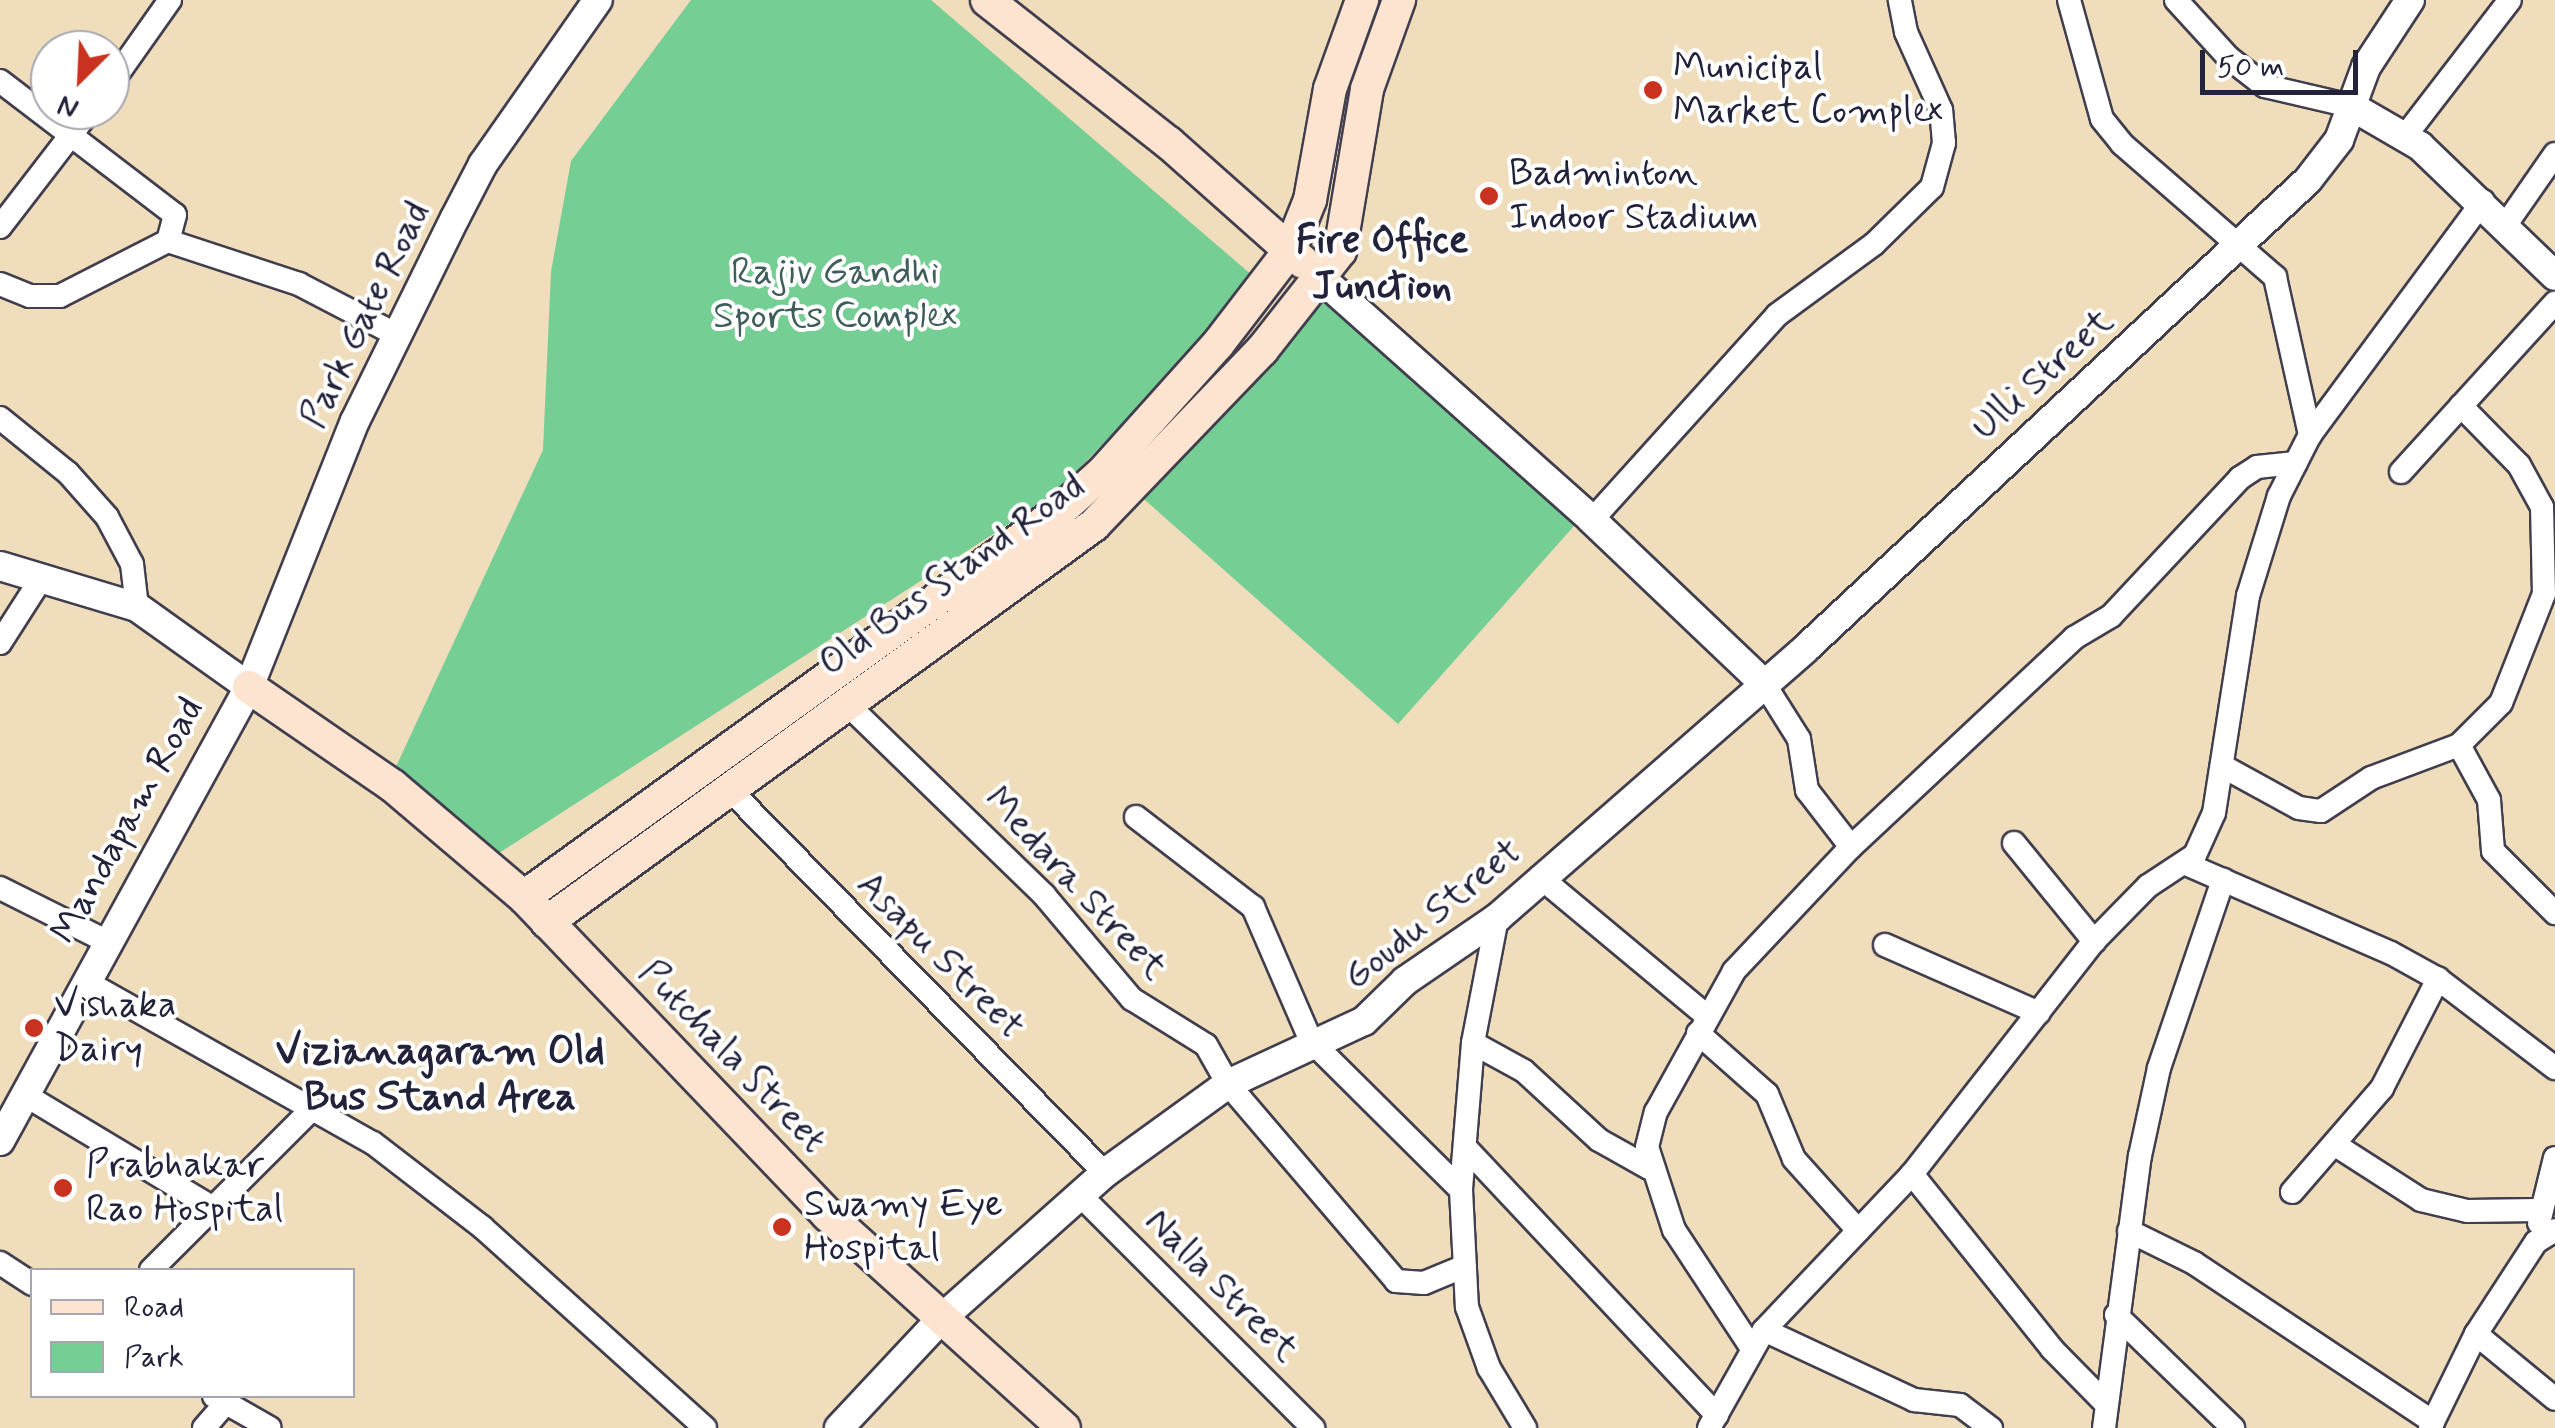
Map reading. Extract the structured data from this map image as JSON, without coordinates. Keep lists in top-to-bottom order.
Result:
{
  "streets": {
    "main road": ["Old Bus Stand Road", "Mandapam Road", "Putchala Street"],
    "street": [
      "Park Gate Road",
      "Ulli Street",
      "Medara Street",
      "Goudu Street",
      "Asapu Street",
      "Nalla Street"
    ]
  },
  "crossings": [
    ["Park Gate Road", "Mandapam Road"],
    ["Ulli Street", "Goudu Street"],
    ["Old Bus Stand Road", "Mandapam Road"],
    ["Old Bus Stand Road", "Medara Street"],
    ["Old Bus Stand Road", "Asapu Street"],
    ["Old Bus Stand Road", "Putchala Street"],
    ["Mandapam Road", "Putchala Street"],
    ["Medara Street", "Goudu Street"],
    ["Goudu Street", "Asapu Street"],
    ["Goudu Street", "Putchala Street"],
    ["Goudu Street", "Nalla Street"]
  ],
  "districts": ["Fire Office Junction", "Vizianagaram Old Bus Stand Area"],
  "parks": ["Rajiv Gandhi Sports Complex"],
  "places": [
    "Municipal Market Complex",
    "Badminton Indoor Stadium",
    "Vishaka Dairy",
    "Prabhakar Rao Hospital",
    "Swamy Eye Hospital"
  ],
  "legend": ["Road", "Park"],
  "scale_bar": "50 m",
  "north": "bottom left"
}
